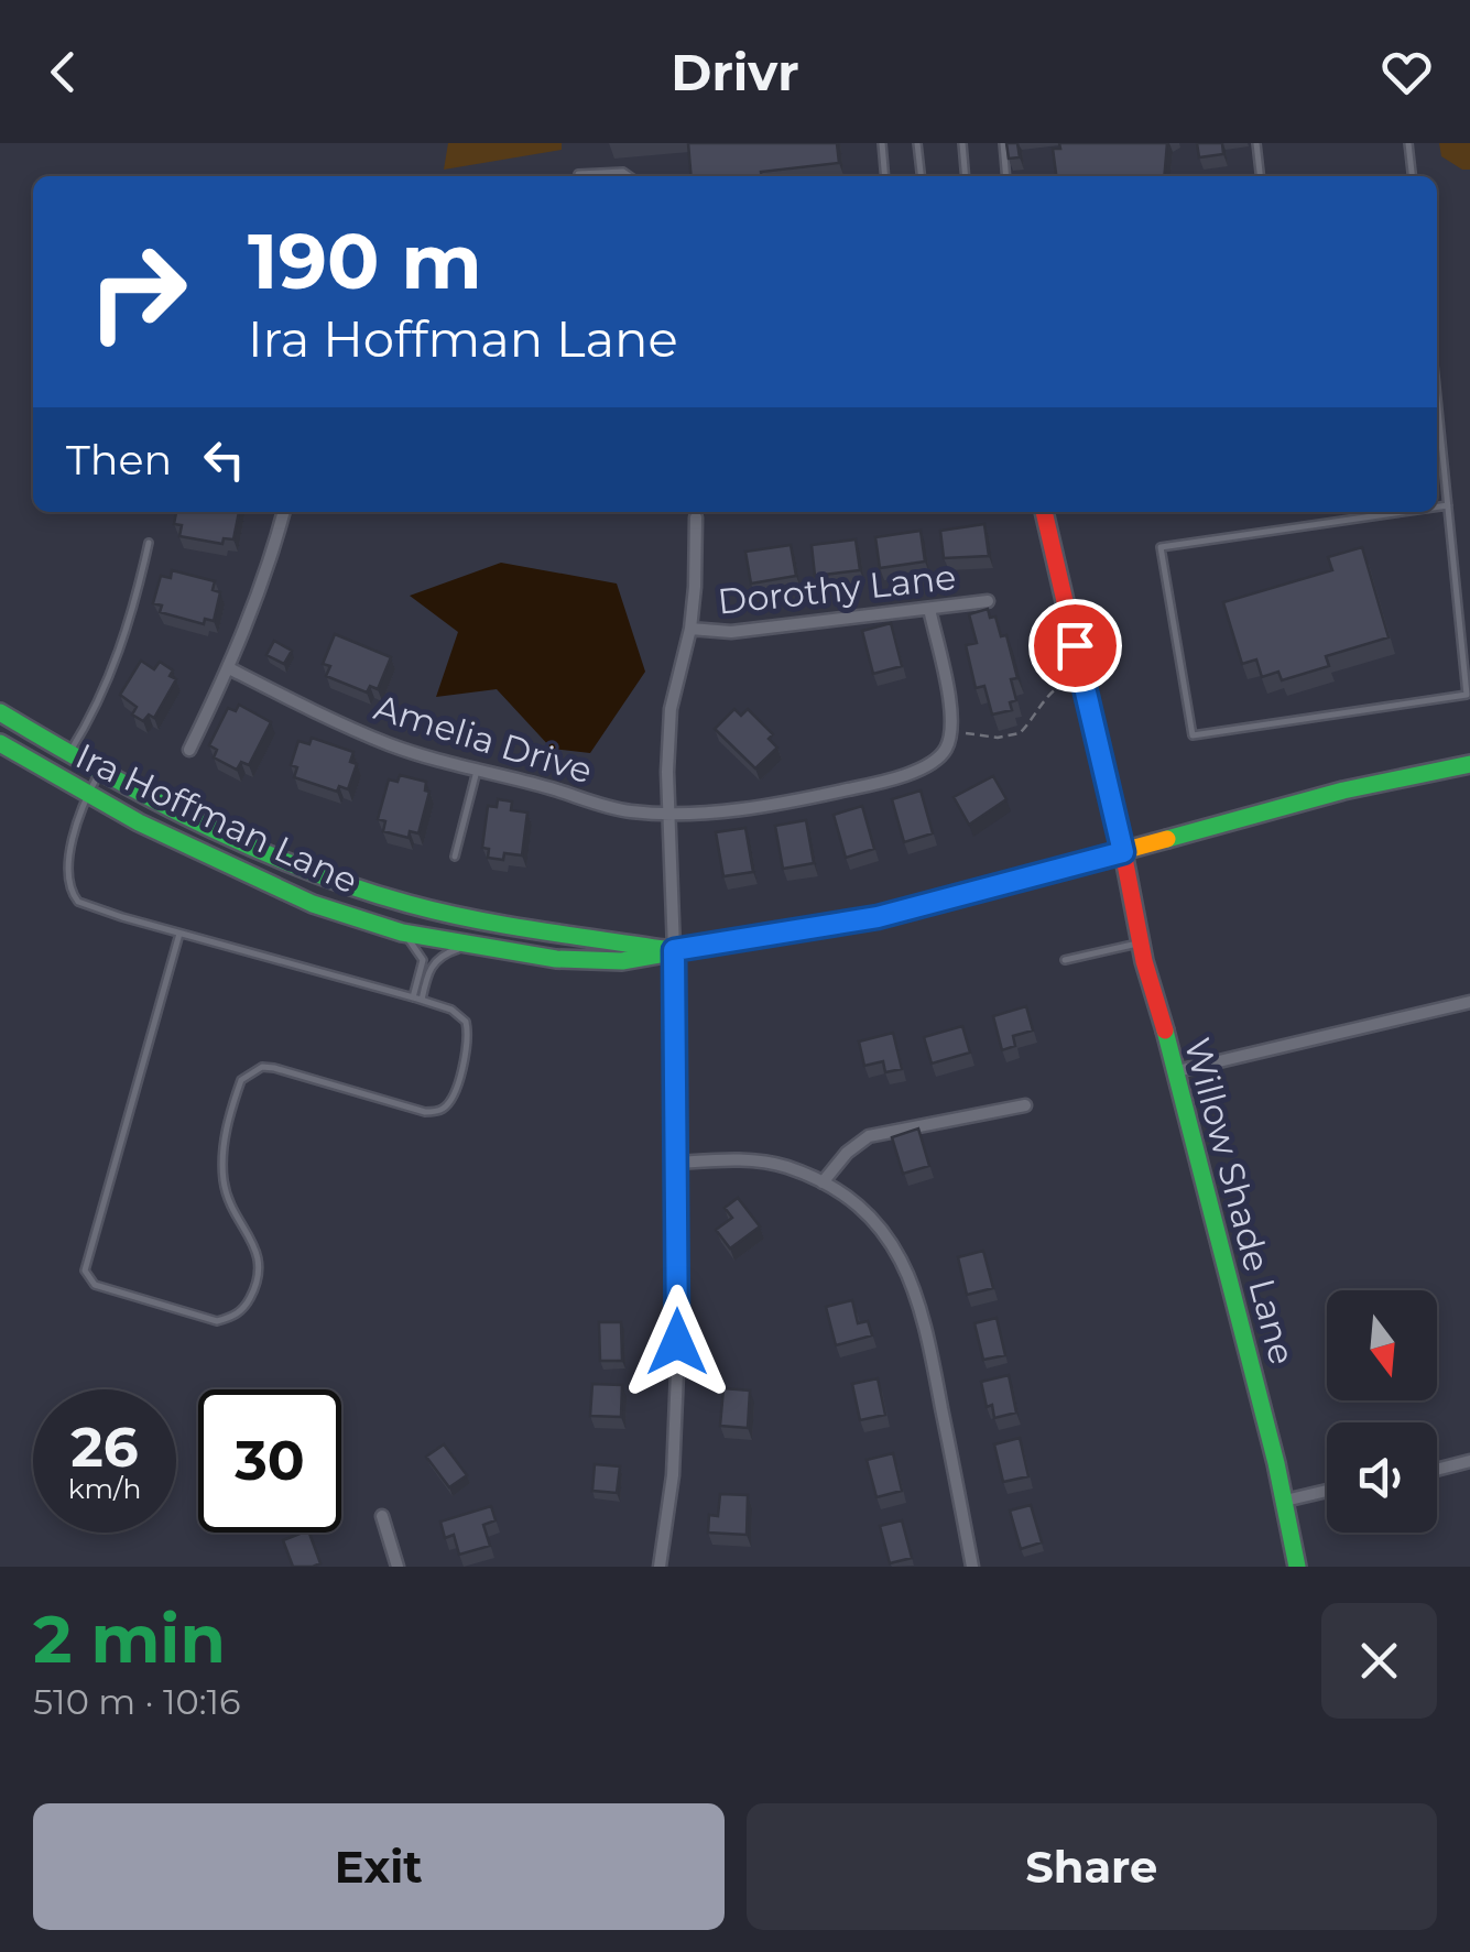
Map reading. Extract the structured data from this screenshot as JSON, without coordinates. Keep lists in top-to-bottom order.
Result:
{
  "streets": {
    "main road": ["Ira Hoffman Lane", "Willow Shade Lane"],
    "street": ["Dorothy Lane", "Amelia Drive"]
  },
  "crossings": [
    ["Ira Hoffman Lane", "Willow Shade Lane"]
  ],
  "north": "bottom",
  "page": {
    "header": "Drivr",
    "turn": ["190 m", "Ira Hoffman Lane"],
    "then": "Then",
    "speed": "26 km/h",
    "limit": "30",
    "heading": ["2 min", "510 m · 10:16"],
    "buttons": ["Exit", "Share"]
  }
}
